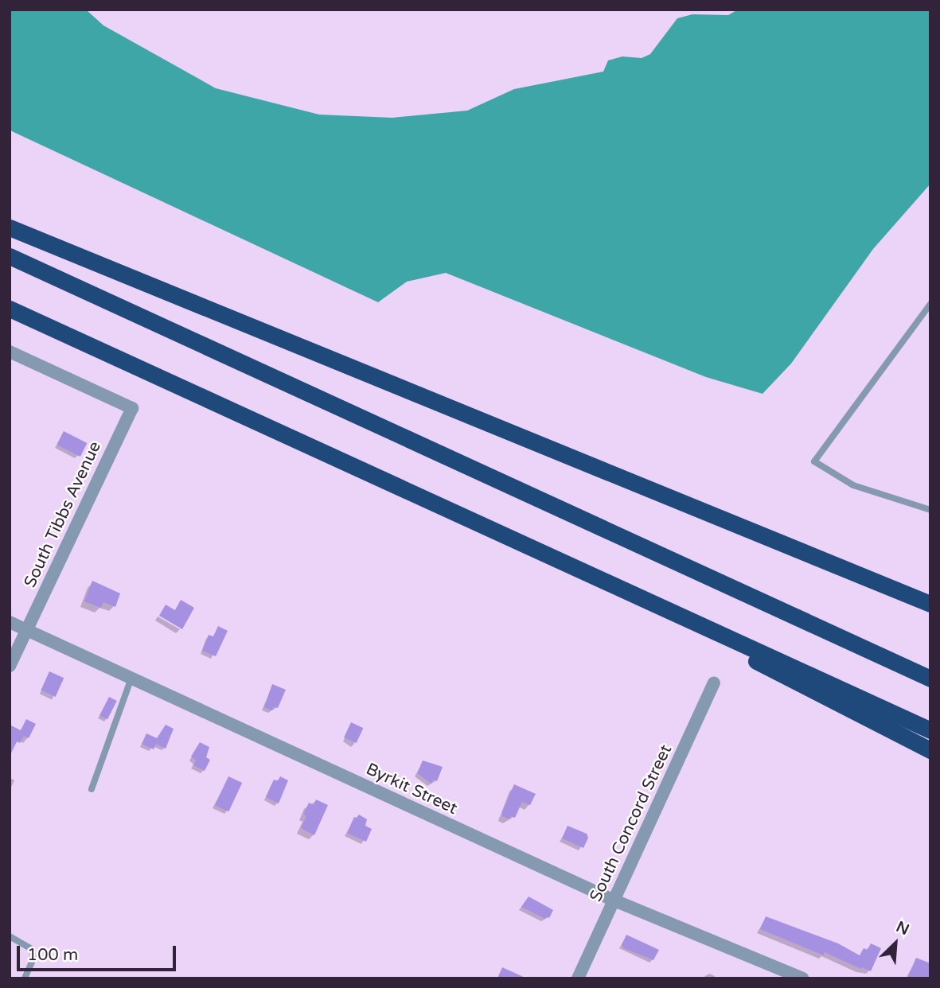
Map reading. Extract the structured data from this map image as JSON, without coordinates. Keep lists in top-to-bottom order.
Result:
{
  "streets": {
    "street": ["South Tibbs Avenue", "Byrkit Street", "South Concord Street"]
  },
  "crossings": [
    ["South Tibbs Avenue", "Byrkit Street"],
    ["Byrkit Street", "South Concord Street"]
  ],
  "scale_bar": "100 m",
  "north": "top right"
}
